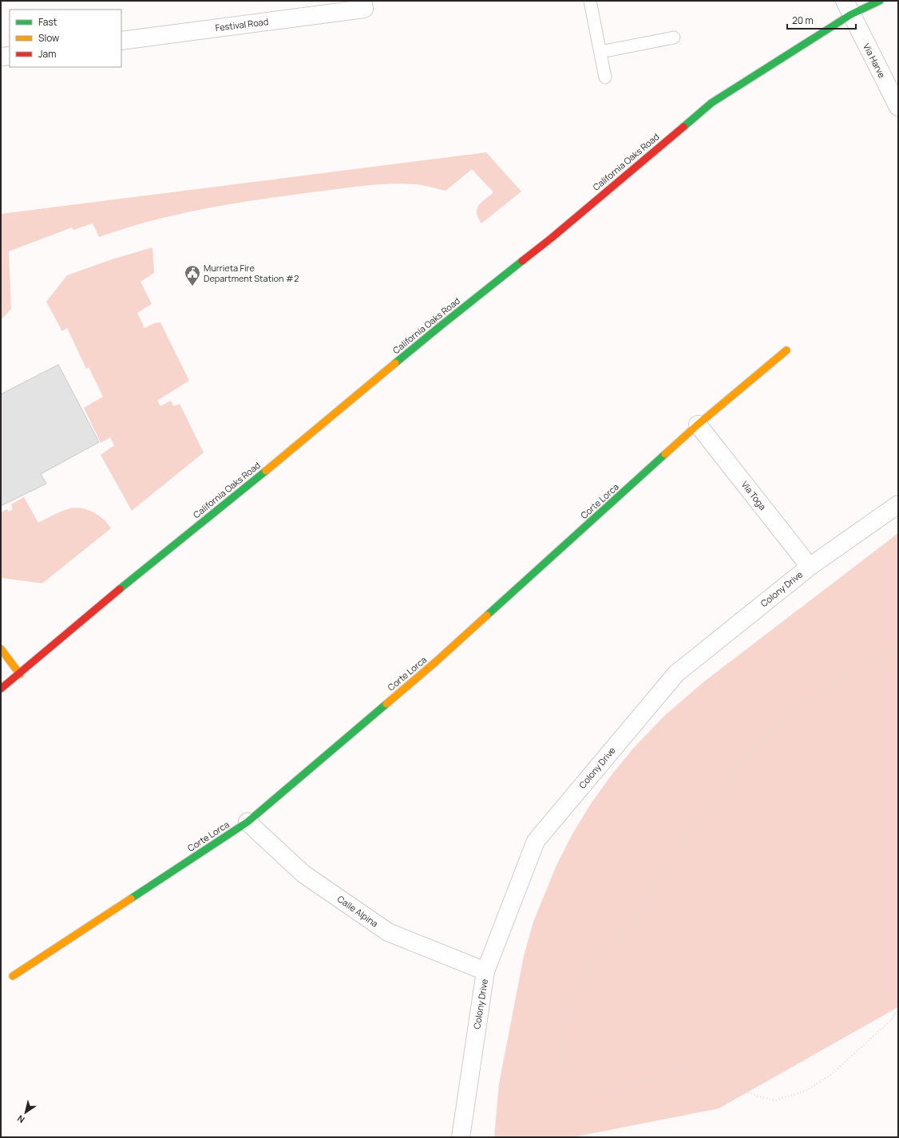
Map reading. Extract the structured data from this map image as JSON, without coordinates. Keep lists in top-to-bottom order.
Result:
{
  "streets": {
    "main road": ["California Oaks Road", "Corte Lorca"],
    "street": [
      "Festival Road",
      "Via Harve",
      "Via Toga",
      "Colony Drive",
      "Calle Alpina"
    ]
  },
  "crossings": [
    ["Via Harve", "California Oaks Road"],
    ["Via Toga", "Corte Lorca"],
    ["Via Toga", "Colony Drive"],
    ["Corte Lorca", "Calle Alpina"],
    ["Colony Drive", "Calle Alpina"]
  ],
  "places": {
    "public building": ["Murrieta Fire Department Station #2"]
  },
  "legend": ["Fast", "Slow", "Jam"],
  "scale_bar": "20 m",
  "north": "bottom left"
}
